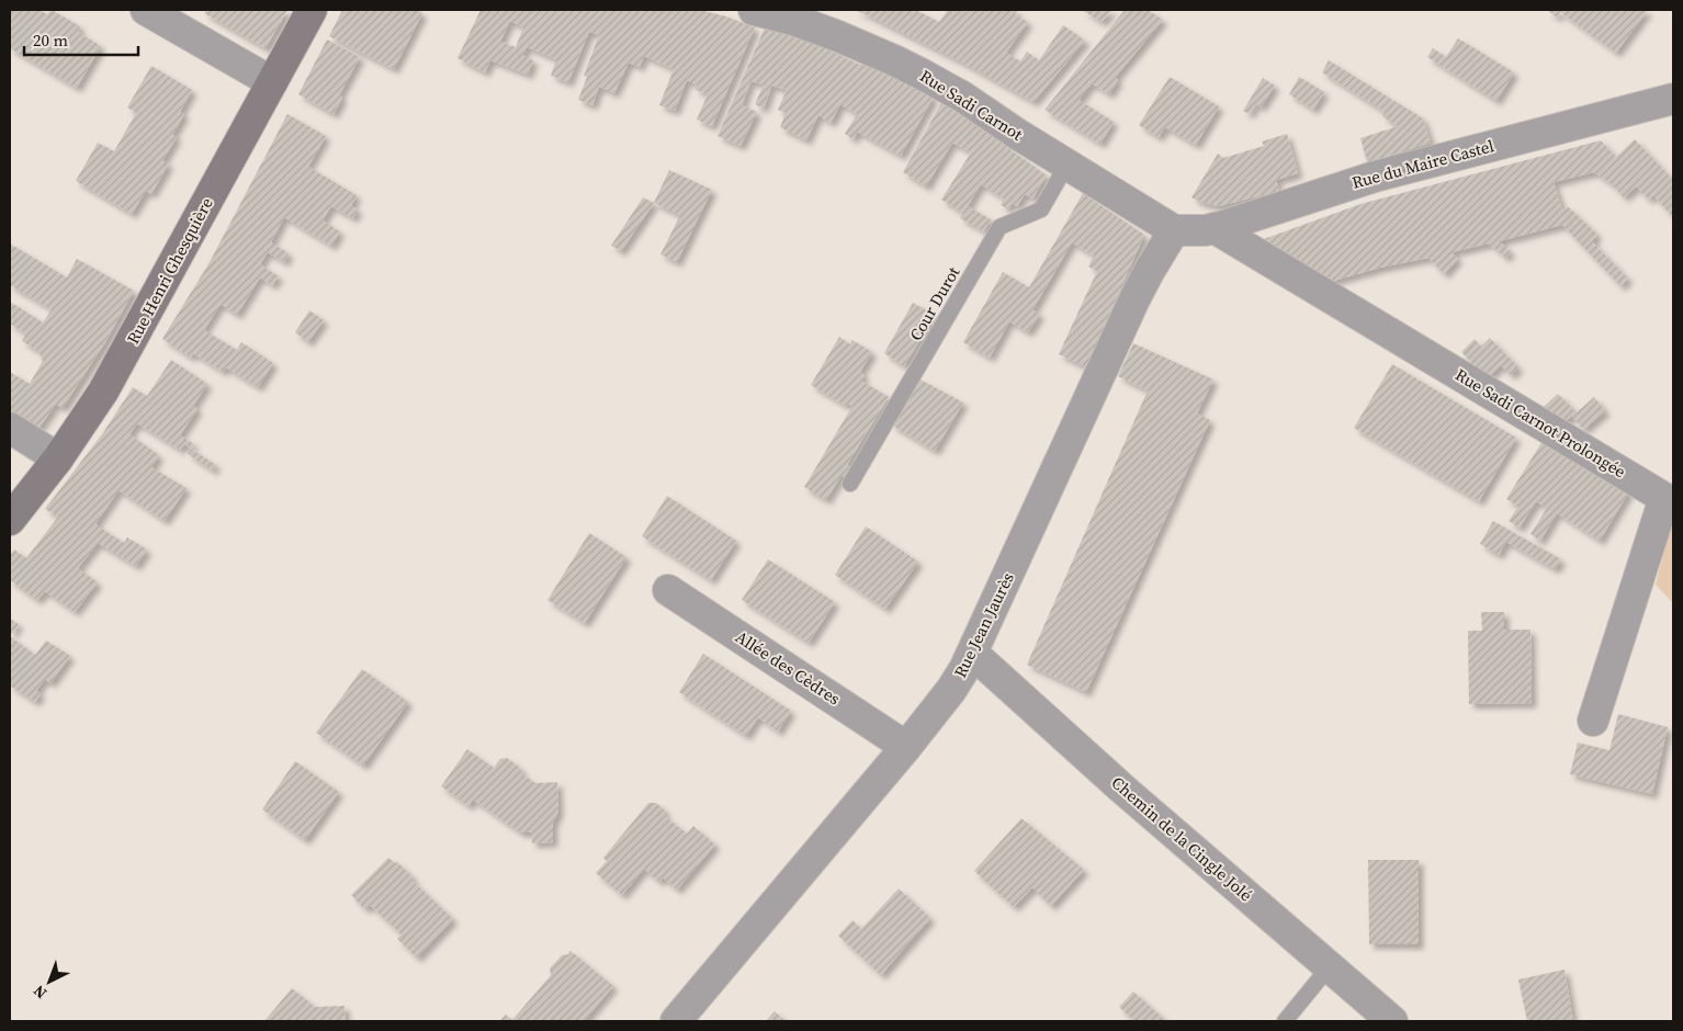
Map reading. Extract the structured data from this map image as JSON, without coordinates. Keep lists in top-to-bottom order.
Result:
{
  "streets": {
    "street": [
      "Rue Sadi Carnot",
      "Rue du Maire Castel",
      "Rue Henri Ghesquière",
      "Rue Sadi Carnot Prolongée",
      "Rue Jean Jaurès",
      "Allée des Cèdres",
      "Chemin de la Cingle Jolé"
    ],
    "lane": ["Cour Durot"]
  },
  "crossings": [
    ["Rue Sadi Carnot", "Rue du Maire Castel"],
    ["Rue Sadi Carnot", "Cour Durot"],
    ["Rue Sadi Carnot", "Rue Jean Jaurès"],
    ["Rue du Maire Castel", "Rue Sadi Carnot Prolongée"],
    ["Rue du Maire Castel", "Rue Jean Jaurès"],
    ["Rue Jean Jaurès", "Allée des Cèdres"],
    ["Rue Jean Jaurès", "Chemin de la Cingle Jolé"]
  ],
  "scale_bar": "20 m",
  "north": "bottom left"
}
